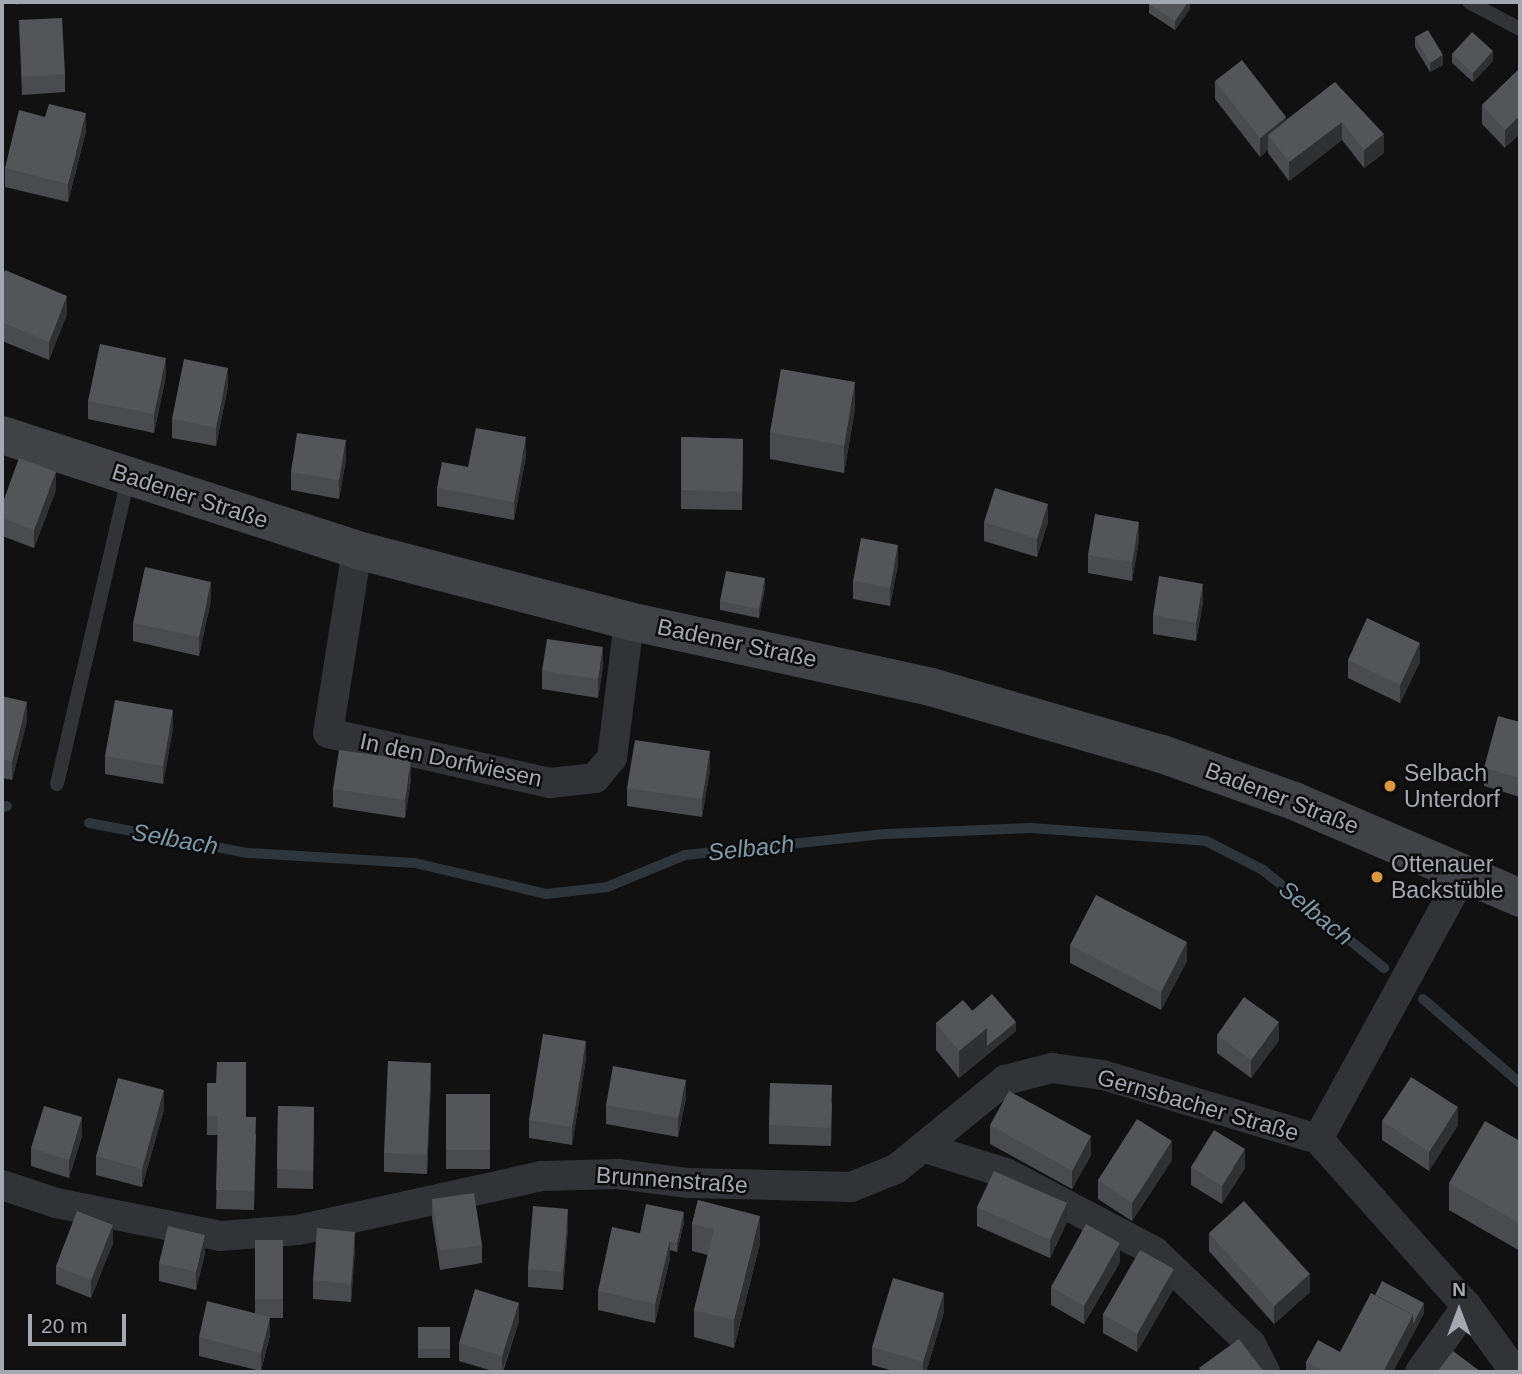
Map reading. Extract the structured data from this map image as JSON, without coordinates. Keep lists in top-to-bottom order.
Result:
{
  "streets": {
    "main road": ["Badener Straße"],
    "street": ["In den Dorfwiesen", "Gernsbacher Straße", "Brunnenstraße"]
  },
  "crossings": [
    ["Badener Straße", "In den Dorfwiesen"],
    ["Gernsbacher Straße", "Brunnenstraße"]
  ],
  "water": ["Selbach"],
  "places": ["Selbach Unterdorf", "Ottenauer Backstüble"],
  "scale_bar": "20 m",
  "north": "top"
}
